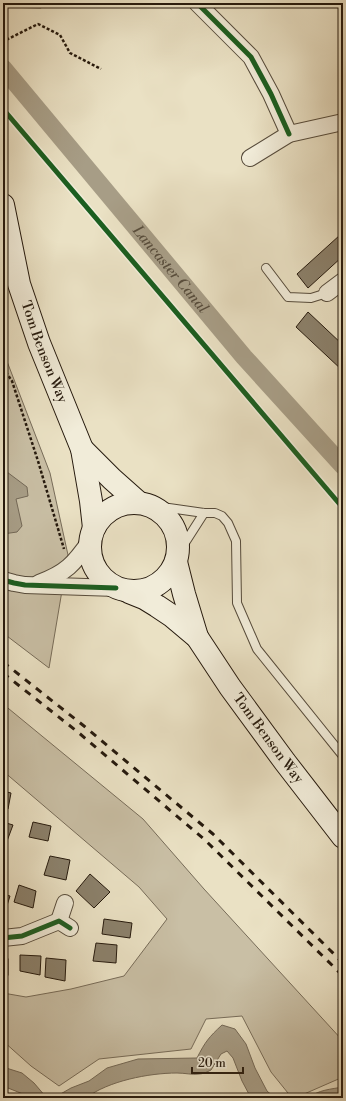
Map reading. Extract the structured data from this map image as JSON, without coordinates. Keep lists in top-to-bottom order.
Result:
{
  "streets": {
    "main road": ["Tom Benson Way"]
  },
  "water": ["Lancaster Canal"],
  "scale_bar": "20 m"
}
